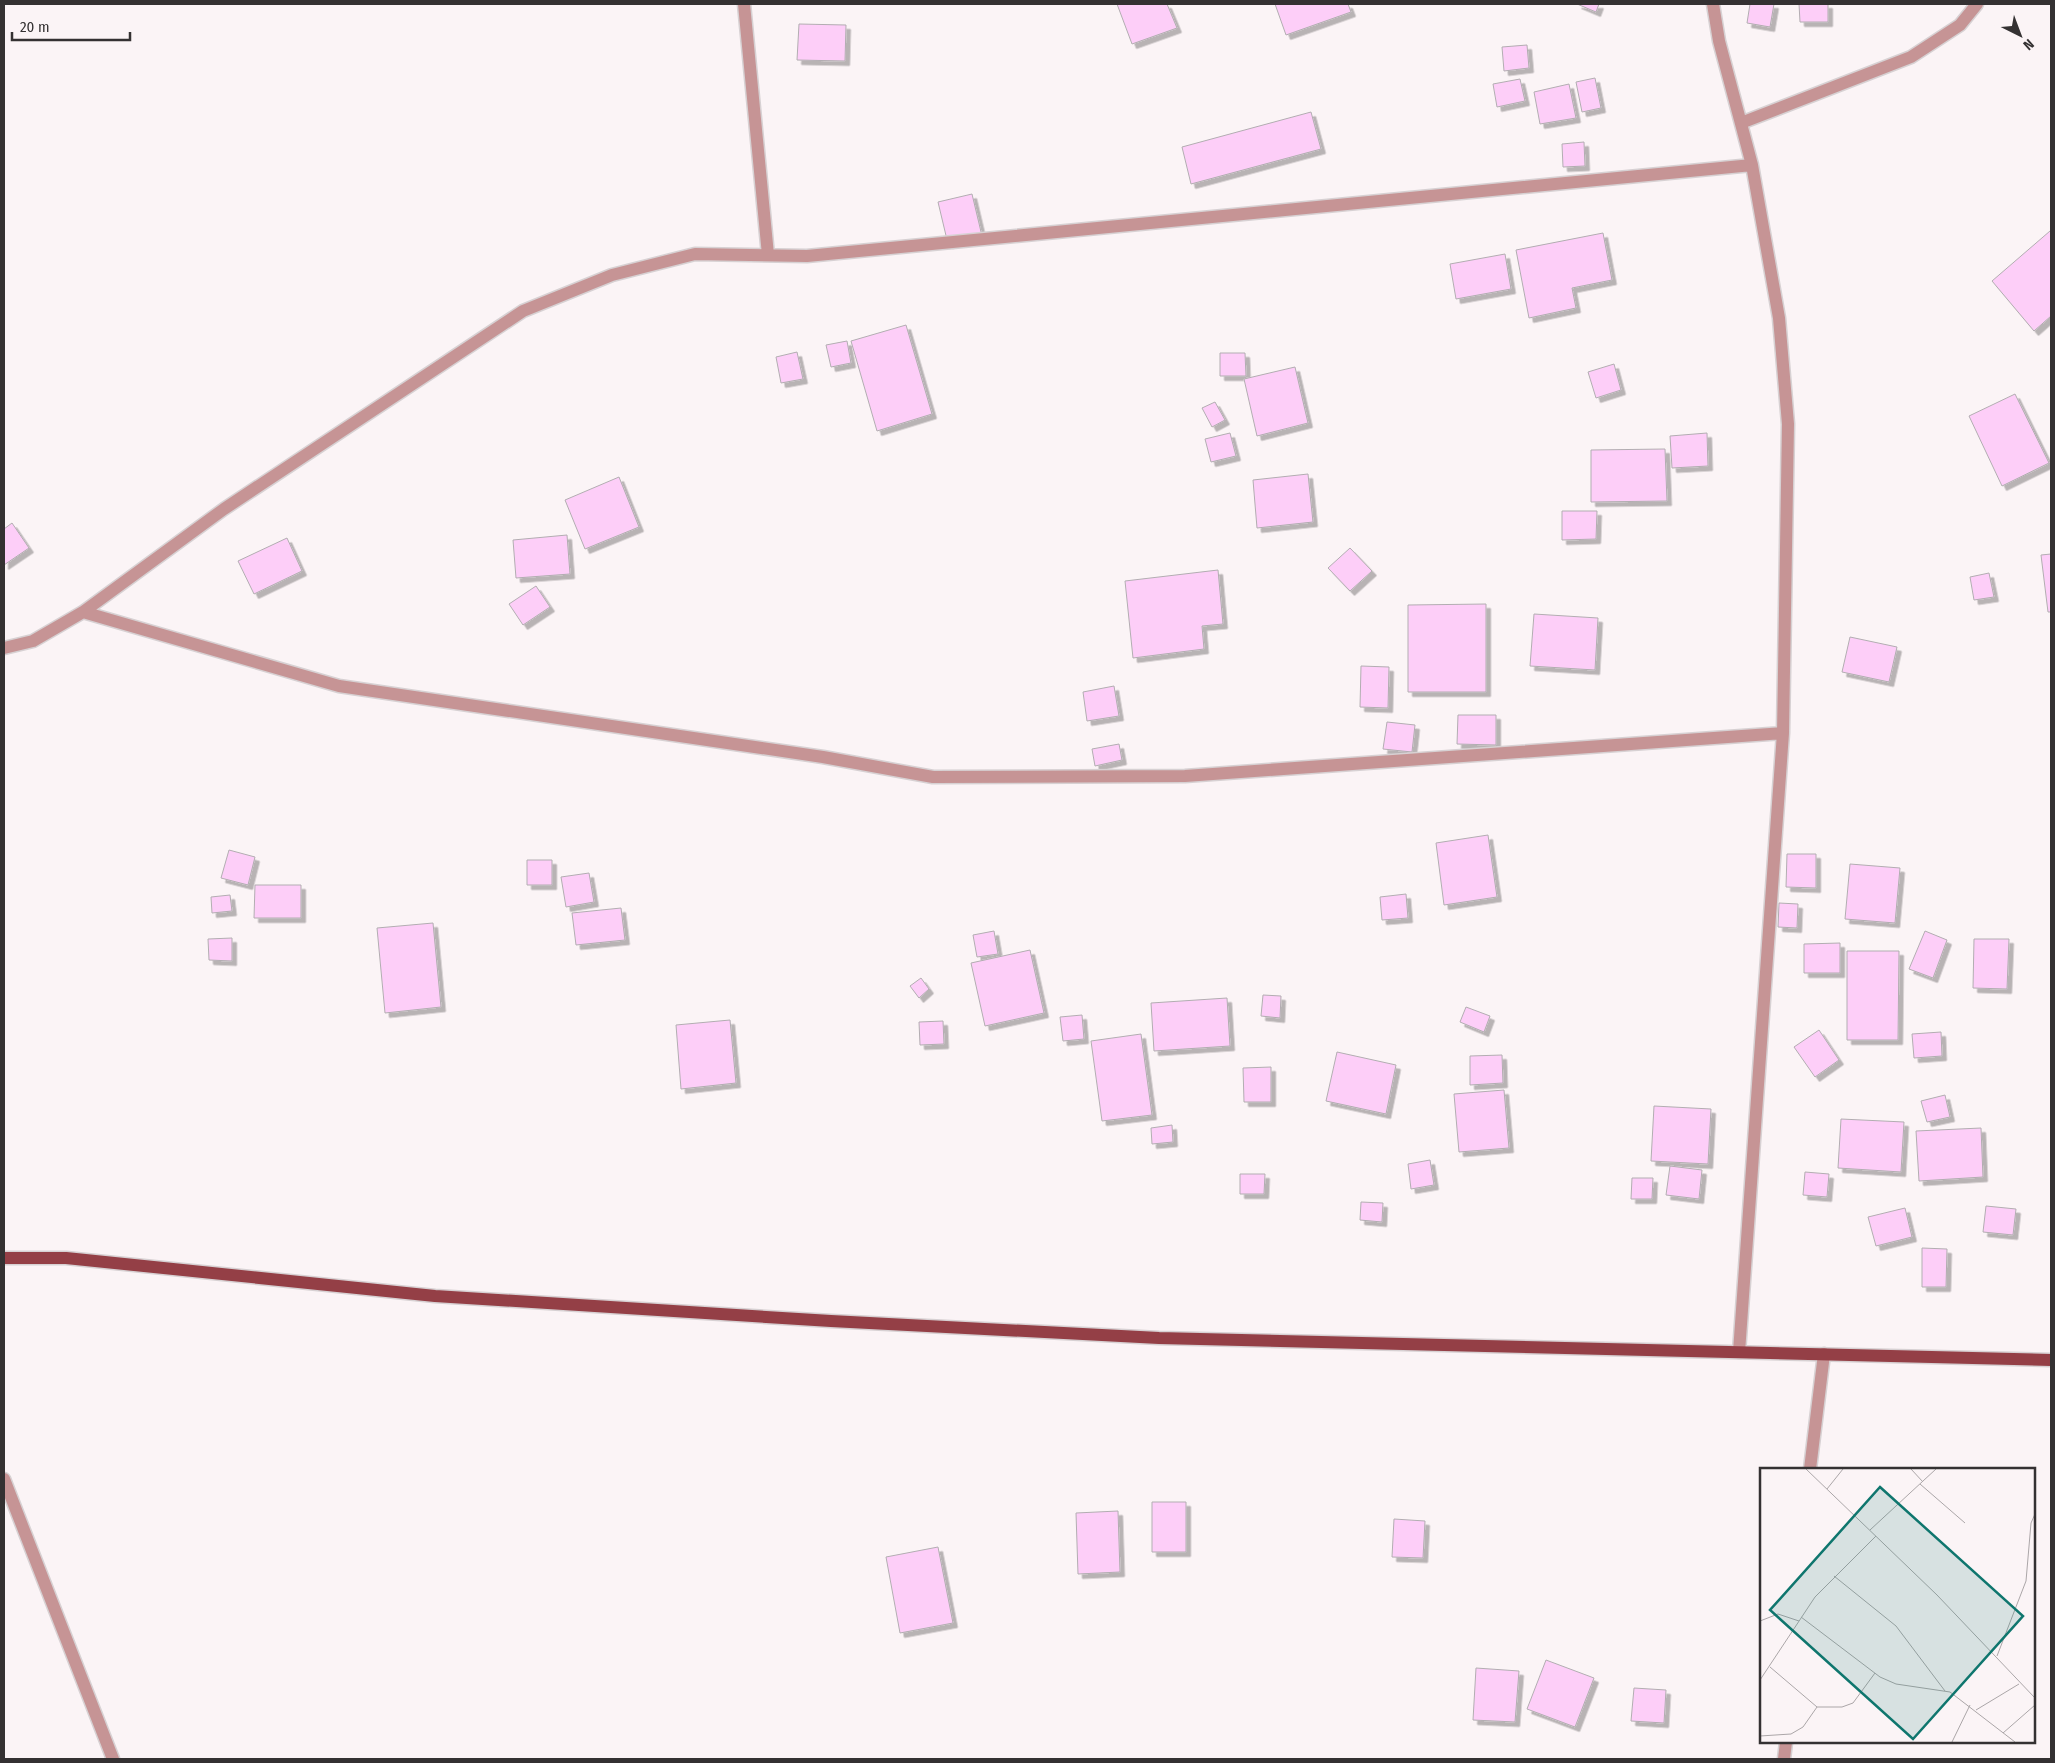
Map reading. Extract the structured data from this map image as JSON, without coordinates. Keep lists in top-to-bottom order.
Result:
{
  "scale_bar": "20 m",
  "north": "bottom right"
}
